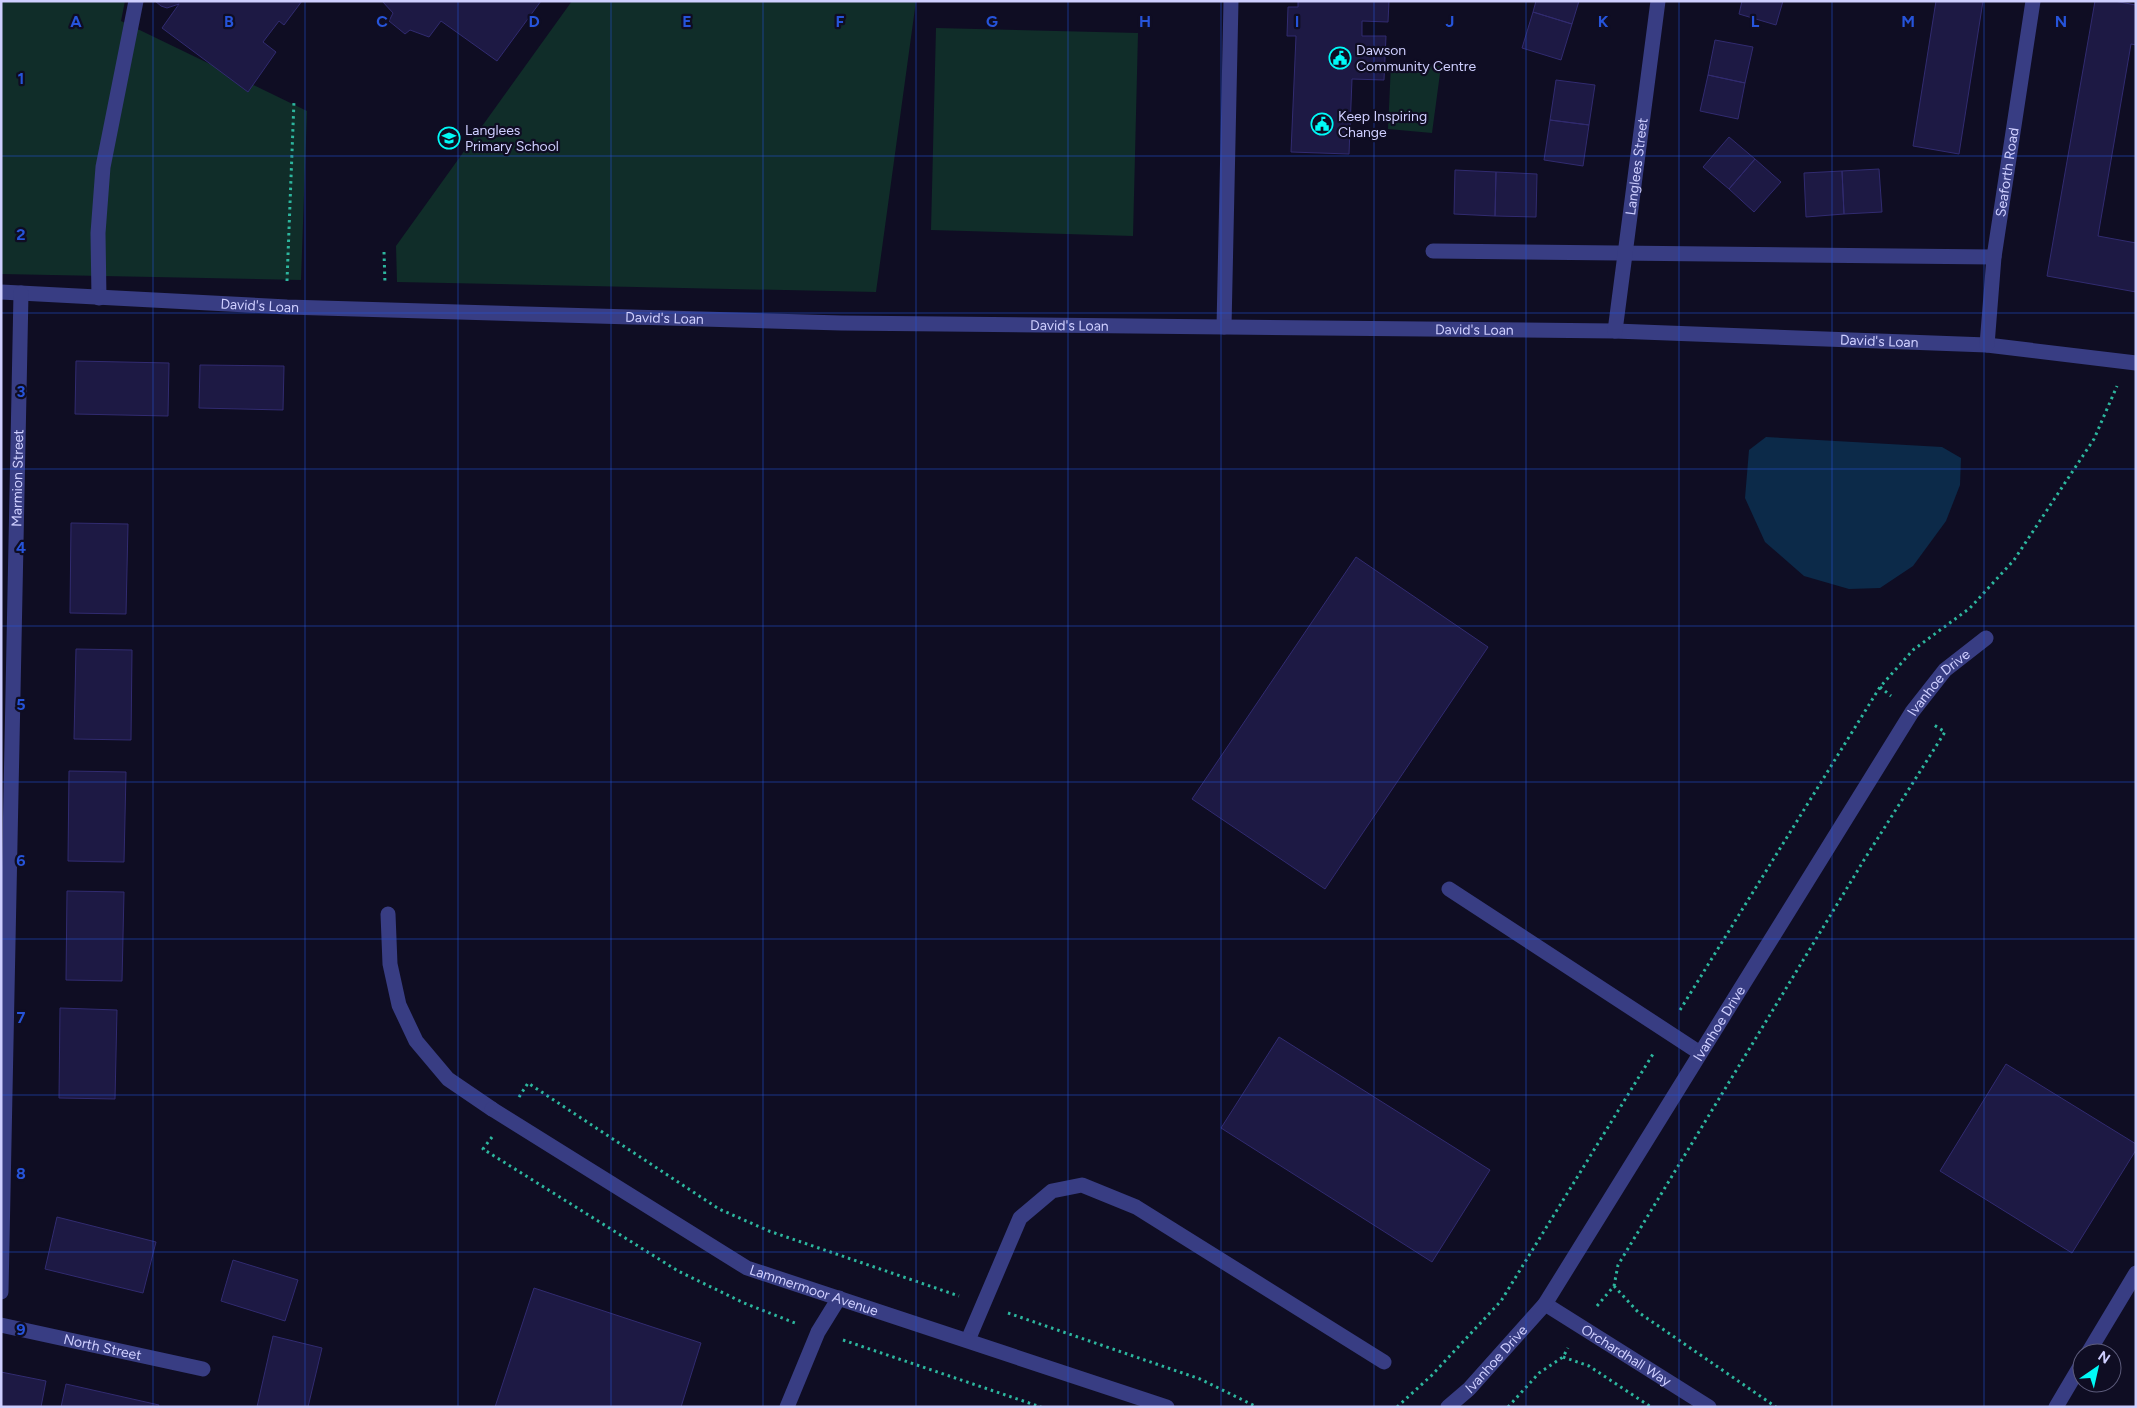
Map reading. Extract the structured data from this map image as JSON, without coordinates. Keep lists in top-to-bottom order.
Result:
{
  "streets": {
    "street": [
      "Langlees Street",
      "Seaforth Road",
      "David's Loan",
      "Marmion Street",
      "Ivanhoe Drive",
      "Lammermoor Avenue",
      "North Street",
      "Orchardhall Way"
    ]
  },
  "crossings": [
    ["Langlees Street", "David's Loan"],
    ["Seaforth Road", "David's Loan"],
    ["David's Loan", "Marmion Street"],
    ["Ivanhoe Drive", "Orchardhall Way"]
  ],
  "places": {
    "public building": ["Dawson Community Centre", "Keep Inspiring Change"],
    "school or university": ["Langlees Primary School"]
  },
  "north": "top right",
  "grid": {
    "columns": [
      "A",
      "B",
      "C",
      "D",
      "E",
      "F",
      "G",
      "H",
      "I",
      "J",
      "K",
      "L",
      "M",
      "N"
    ],
    "rows": [
      "1",
      "2",
      "3",
      "4",
      "5",
      "6",
      "7",
      "8",
      "9"
    ]
  }
}
